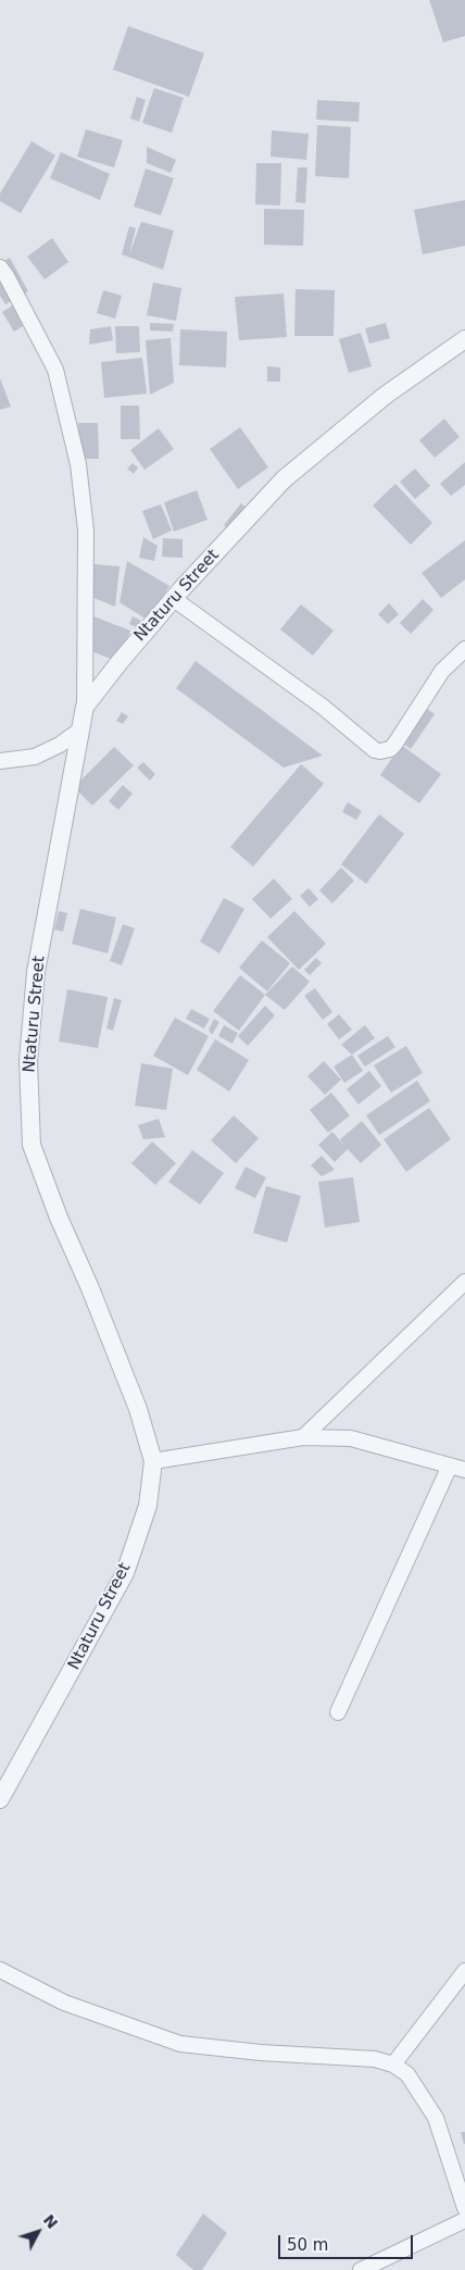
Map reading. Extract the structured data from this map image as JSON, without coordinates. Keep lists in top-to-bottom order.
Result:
{
  "streets": {
    "street": ["Ntaturu Street"]
  },
  "scale_bar": "50 m",
  "north": "top right"
}
